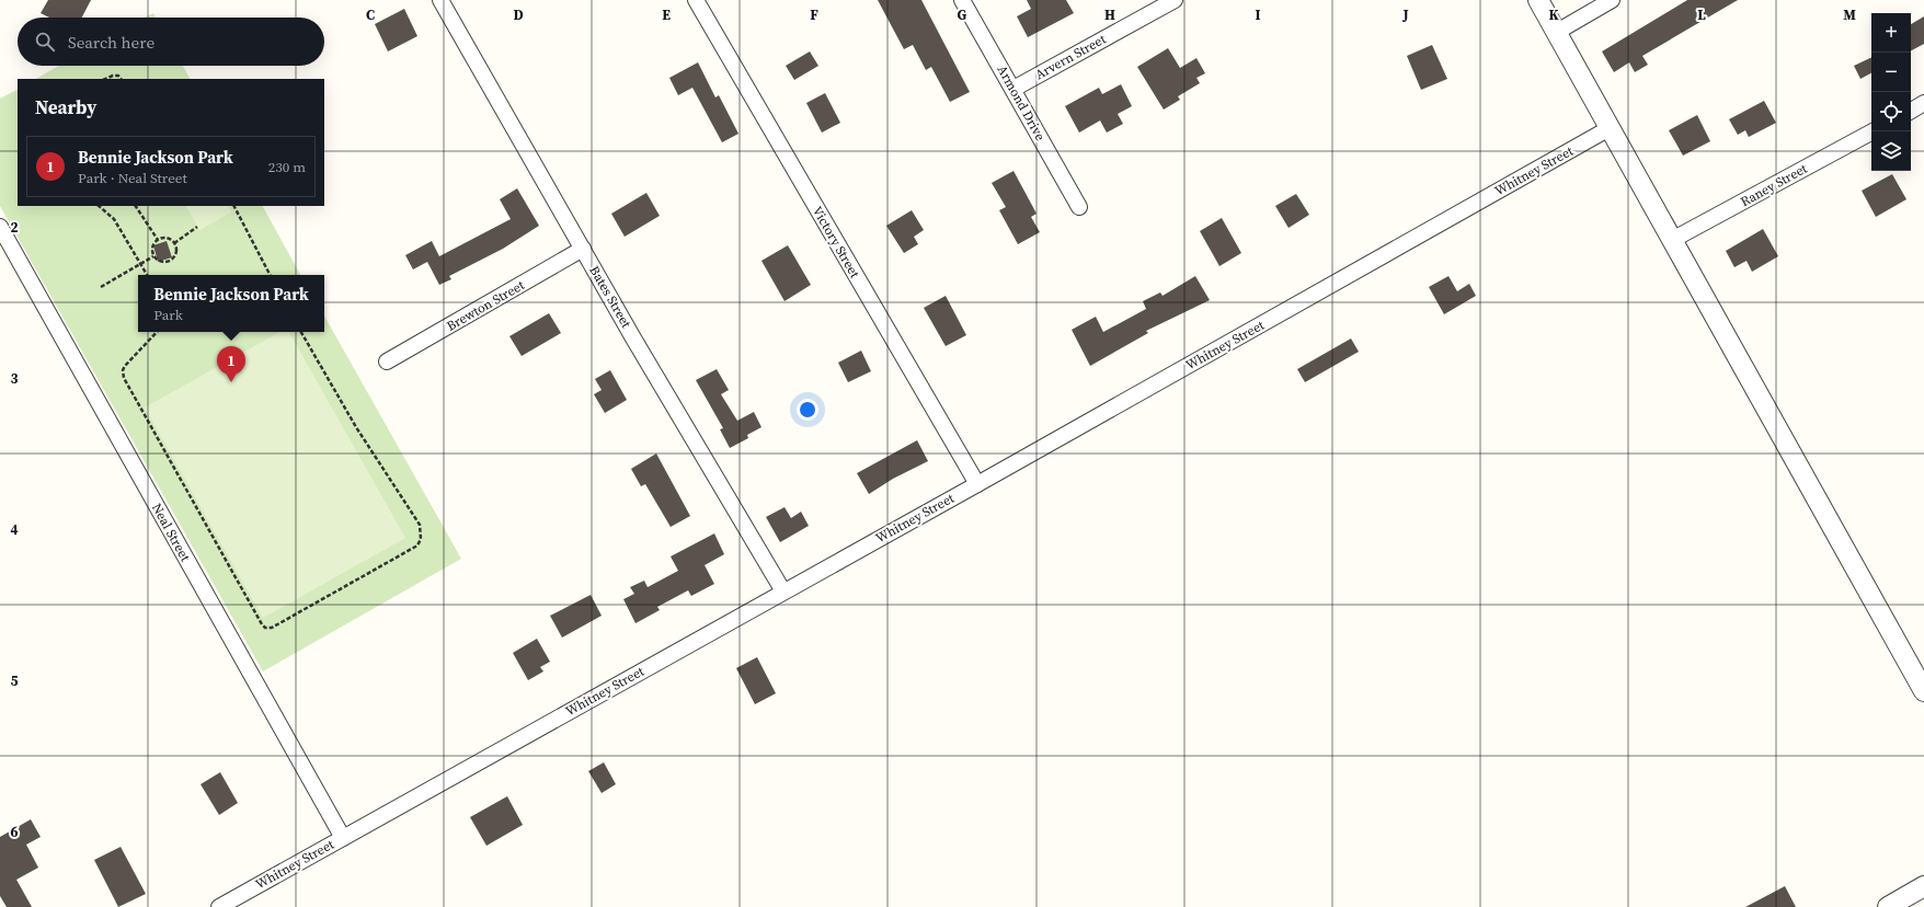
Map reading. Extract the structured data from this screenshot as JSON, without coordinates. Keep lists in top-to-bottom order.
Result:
{
  "streets": {
    "street": [
      "Arvern Street",
      "Armond Drive",
      "Whitney Street",
      "Raney Street",
      "Victory Street",
      "Bates Street",
      "Brewton Street",
      "Neal Street"
    ]
  },
  "crossings": [
    ["Arvern Street", "Armond Drive"],
    ["Whitney Street", "Victory Street"],
    ["Whitney Street", "Bates Street"],
    ["Whitney Street", "Neal Street"],
    ["Bates Street", "Brewton Street"]
  ],
  "page": {
    "map_buttons": ["+", "−"],
    "search": "Search here",
    "heading": "Nearby",
    "list": [
      {
        "mark": "1",
        "name": "Bennie Jackson Park",
        "note": "Park · Neal Street",
        "value": "230 m"
      }
    ],
    "popup": ["Bennie Jackson Park", "Park"],
    "pins": "1"
  },
  "grid": {
    "columns": [
      "C",
      "D",
      "E",
      "F",
      "G",
      "H",
      "I",
      "J",
      "K",
      "L",
      "M"
    ],
    "rows": [
      "2",
      "3",
      "4",
      "5",
      "6"
    ]
  }
}
